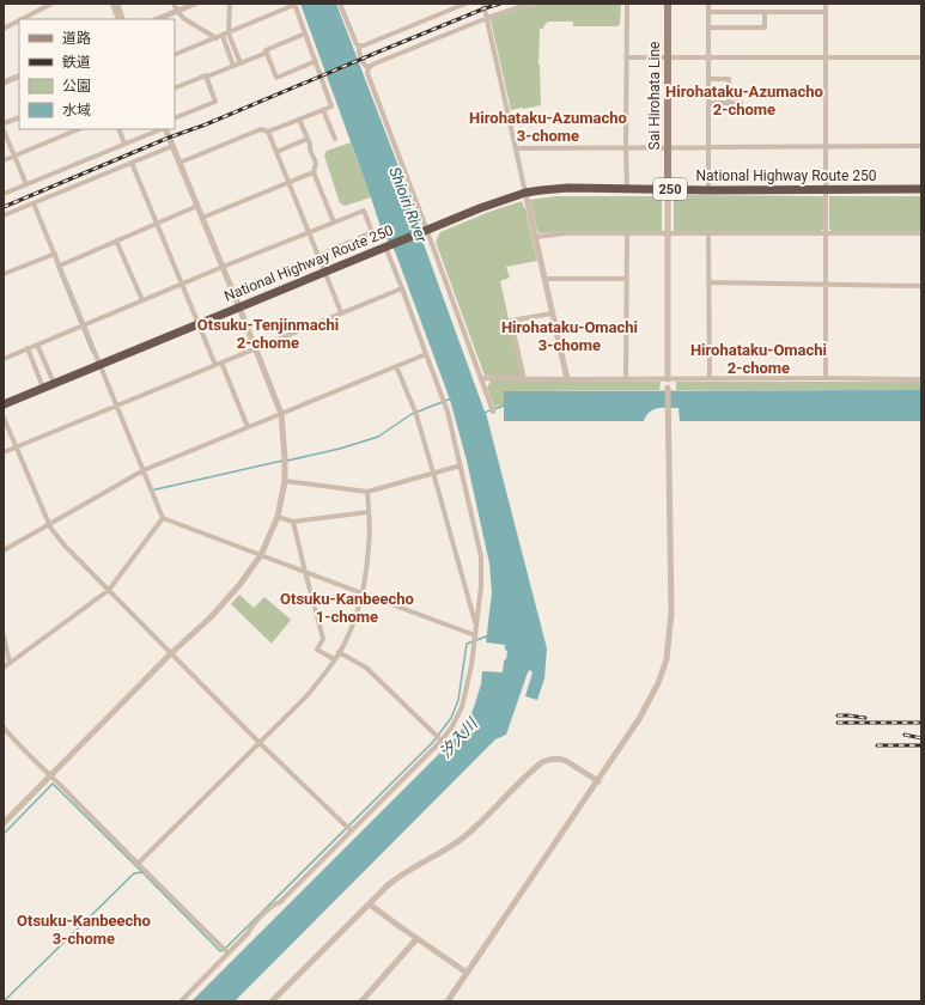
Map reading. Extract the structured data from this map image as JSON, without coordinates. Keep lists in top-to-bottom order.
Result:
{
  "streets": {
    "highway": ["National Highway Route 250", "250"],
    "main road": ["Sai Hirohata Line"]
  },
  "crossings": [
    ["Sai Hirohata Line", "National Highway Route 250"]
  ],
  "districts": [
    "Hirohataku-Azumacho 2-chome",
    "Hirohataku-Azumacho 3-chome",
    "Otsuku-Tenjinmachi 2-chome",
    "Hirohataku-Omachi 3-chome",
    "Hirohataku-Omachi 2-chome",
    "Otsuku-Kanbeecho 1-chome",
    "Otsuku-Kanbeecho 3-chome"
  ],
  "water": ["Shioiri River", "汐入川"],
  "legend": [
    "道路",
    "鉄道",
    "公園",
    "水域"
  ]
}
